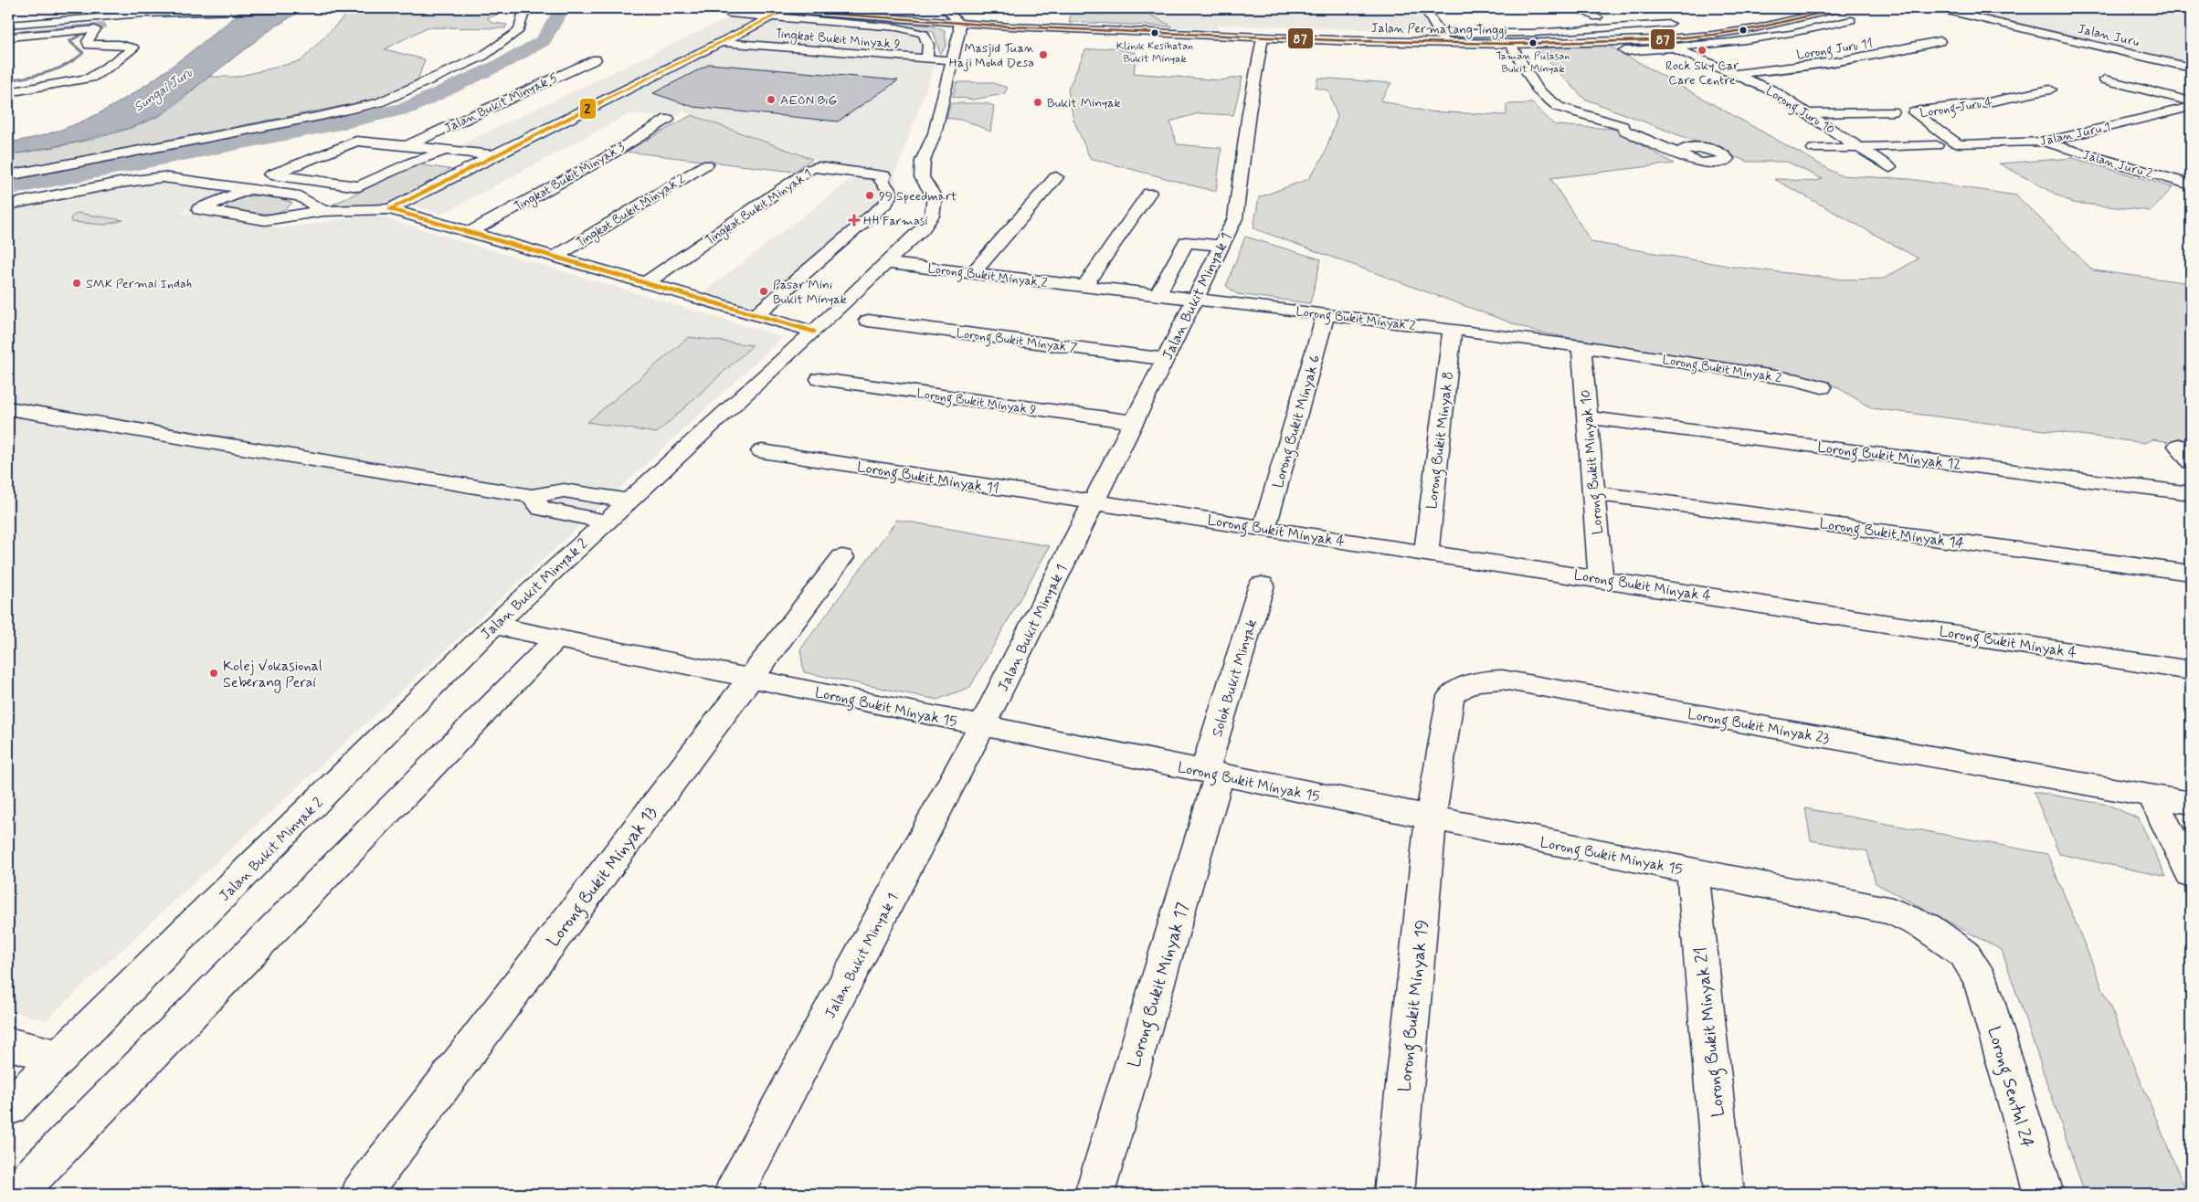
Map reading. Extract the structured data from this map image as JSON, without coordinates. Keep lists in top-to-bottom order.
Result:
{
  "streets": {
    "main road": [
      "Jalan Permatang Tinggi",
      "Jalan Juru",
      "Tingkat Bukit Minyak 9",
      "Lorong Juru 11",
      "Jalan Bukit Minyak 5",
      "Lorong Juru 4",
      "Lorong Juru 10",
      "Jalan Juru 1",
      "Jalan Juru 2",
      "Tingkat Bukit Minyak 3",
      "Tingkat Bukit Minyak 1",
      "Tingkat Bukit Minyak 2",
      "Lorong Bukit Minyak 2",
      "Jalan Bukit Minyak 1",
      "Lorong Bukit Minyak 7",
      "Lorong Bukit Minyak 9",
      "Lorong Bukit Minyak 6",
      "Lorong Bukit Minyak 8",
      "Lorong Bukit Minyak 12",
      "Lorong Bukit Minyak 10",
      "Lorong Bukit Minyak 11",
      "Lorong Bukit Minyak 4",
      "Lorong Bukit Minyak 14",
      "Jalan Bukit Minyak 2",
      "Solok Bukit Minyak",
      "Lorong Bukit Minyak 15",
      "Lorong Bukit Minyak 23",
      "Lorong Bukit Minyak 13",
      "Lorong Bukit Minyak 17",
      "Lorong Bukit Minyak 19",
      "Lorong Bukit Minyak 21",
      "Lorong Sentul 24"
    ]
  },
  "crossings": [
    ["Jalan Permatang Tinggi", "Lorong Juru 10"],
    ["Jalan Permatang Tinggi", "Jalan Bukit Minyak 1"],
    ["Tingkat Bukit Minyak 9", "Jalan Bukit Minyak 2"],
    ["Lorong Juru 11", "Lorong Juru 10"],
    ["Lorong Juru 4", "Jalan Juru 1"],
    ["Jalan Juru 1", "Jalan Juru 2"],
    ["Lorong Bukit Minyak 2", "Jalan Bukit Minyak 1"],
    ["Lorong Bukit Minyak 2", "Lorong Bukit Minyak 6"],
    ["Lorong Bukit Minyak 2", "Lorong Bukit Minyak 8"],
    ["Lorong Bukit Minyak 2", "Lorong Bukit Minyak 10"],
    ["Lorong Bukit Minyak 2", "Jalan Bukit Minyak 2"],
    ["Jalan Bukit Minyak 1", "Lorong Bukit Minyak 7"],
    ["Jalan Bukit Minyak 1", "Lorong Bukit Minyak 9"],
    ["Jalan Bukit Minyak 1", "Lorong Bukit Minyak 11"],
    ["Jalan Bukit Minyak 1", "Lorong Bukit Minyak 4"],
    ["Jalan Bukit Minyak 1", "Lorong Bukit Minyak 15"],
    ["Lorong Bukit Minyak 6", "Lorong Bukit Minyak 4"],
    ["Lorong Bukit Minyak 8", "Lorong Bukit Minyak 4"],
    ["Lorong Bukit Minyak 12", "Lorong Bukit Minyak 10"],
    ["Lorong Bukit Minyak 10", "Lorong Bukit Minyak 4"],
    ["Lorong Bukit Minyak 10", "Lorong Bukit Minyak 14"],
    ["Lorong Bukit Minyak 11", "Lorong Bukit Minyak 4"],
    ["Jalan Bukit Minyak 2", "Lorong Bukit Minyak 15"],
    ["Solok Bukit Minyak", "Lorong Bukit Minyak 15"],
    ["Solok Bukit Minyak", "Lorong Bukit Minyak 17"],
    ["Lorong Bukit Minyak 15", "Lorong Bukit Minyak 23"],
    ["Lorong Bukit Minyak 15", "Lorong Bukit Minyak 13"],
    ["Lorong Bukit Minyak 15", "Lorong Bukit Minyak 17"],
    ["Lorong Bukit Minyak 15", "Lorong Bukit Minyak 19"],
    ["Lorong Bukit Minyak 15", "Lorong Bukit Minyak 21"],
    ["Lorong Bukit Minyak 15", "Lorong Sentul 24"],
    ["Lorong Bukit Minyak 23", "Lorong Bukit Minyak 19"]
  ],
  "water": ["Sungai Juru"],
  "places": {
    "other": [
      "Klinik Kesihatan Bukit Minyak",
      "Taman Pulasan Bukit Minyak",
      "Rock Sky Car Care Centre",
      "Masjid Tuan Haji Mohd Desa",
      "AEON BiG",
      "Bukit Minyak",
      "99 Speedmart",
      "SMK Permai Indah",
      "Pasar Mini Bukit Minyak",
      "Kolej Vokasional Seberang Perai"
    ],
    "health": ["HH Farmasi"]
  },
  "lines": ["transit line 87", "transit line 2"]
}
